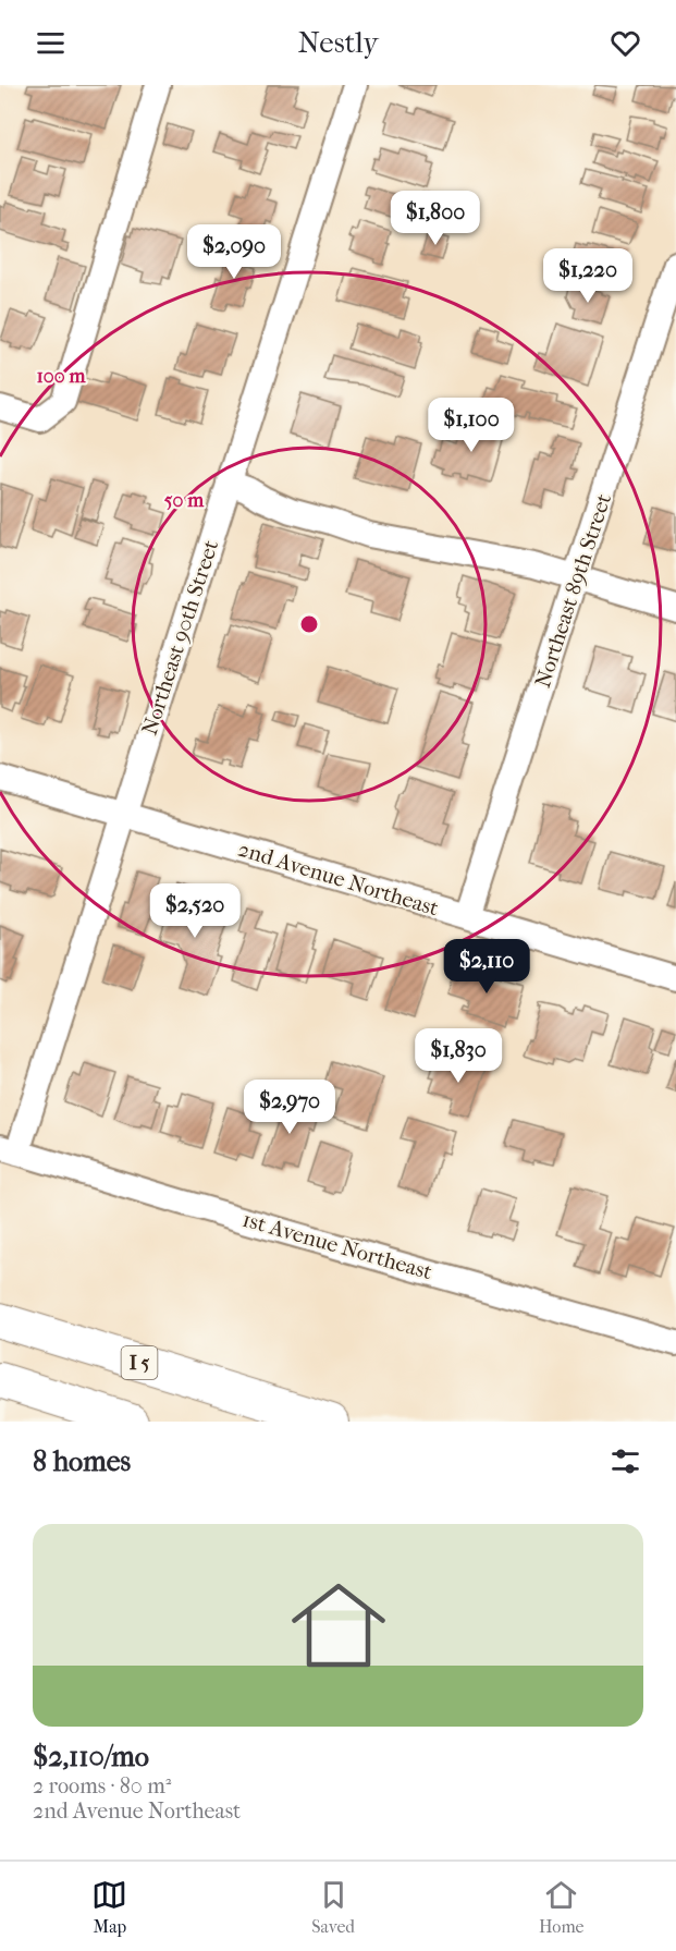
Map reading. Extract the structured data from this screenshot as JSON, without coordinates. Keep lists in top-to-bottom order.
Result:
{
  "streets": {
    "highway": ["I 5"],
    "street": [
      "Northeast 89th Street",
      "Northeast 90th Street",
      "2nd Avenue Northeast",
      "1st Avenue Northeast"
    ]
  },
  "crossings": [
    ["Northeast 89th Street", "2nd Avenue Northeast"],
    ["Northeast 90th Street", "2nd Avenue Northeast"],
    ["Northeast 90th Street", "1st Avenue Northeast"]
  ],
  "page": {
    "header": "Nestly",
    "price": [
      "$1,800",
      "$2,090",
      "$1,220",
      "$1,100",
      "$2,520",
      "$2,110",
      "$1,830",
      "$2,970"
    ],
    "heading": "8 homes",
    "list": [
      {
        "name": "$2,110/mo",
        "note": "2 rooms · 80 m² · 2nd Avenue Northeast"
      }
    ],
    "tabs": ["Map", "Saved", "Home"]
  },
  "rings": ["100 m", "50 m"]
}
